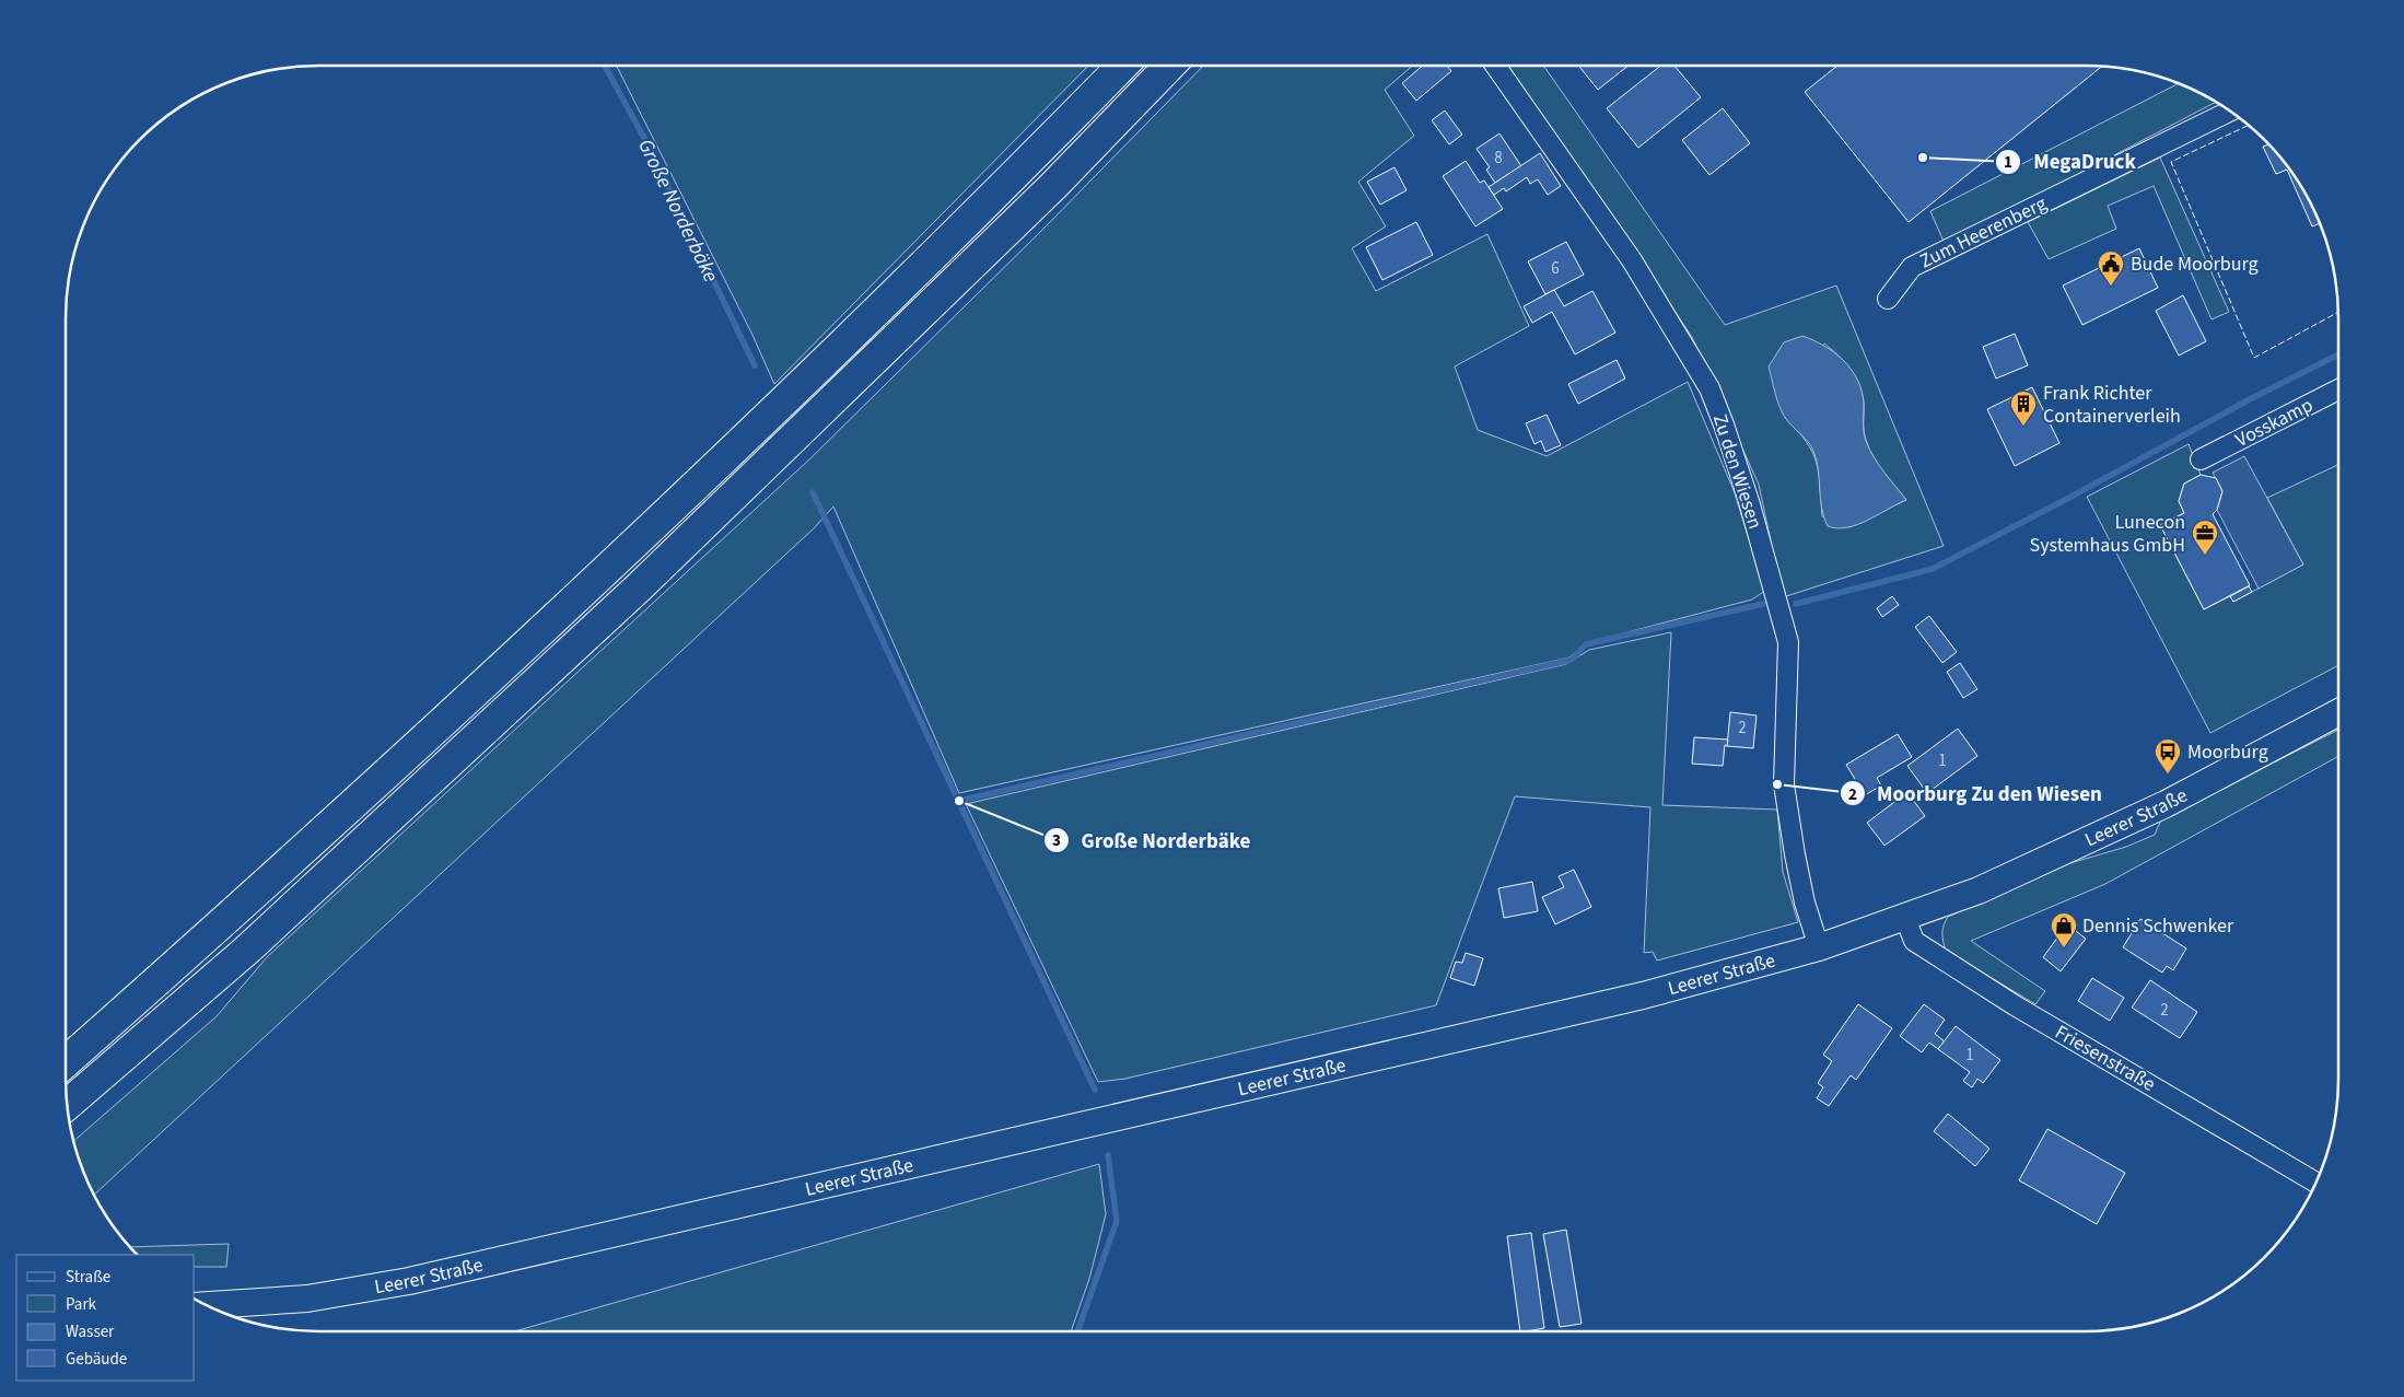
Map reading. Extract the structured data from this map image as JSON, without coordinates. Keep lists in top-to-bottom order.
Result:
{
  "streets": {
    "main road": ["Leerer Straße"],
    "street": [
      "Zum Heerenberg",
      "Vosskamp",
      "Zu den Wiesen",
      "Friesenstraße"
    ]
  },
  "crossings": [
    ["Zu den Wiesen", "Leerer Straße"],
    ["Leerer Straße", "Friesenstraße"]
  ],
  "water": ["Große Norderbäke"],
  "places": {
    "other": ["MegaDruck", "Moorburg Zu den Wiesen", "Große Norderbäke"],
    "public building": ["Bude Moorburg"],
    "building": ["Frank Richter Containerverleih"],
    "office": ["Lunecon Systemhaus GmbH"],
    "bus stop": ["Moorburg"],
    "shop": ["Dennis Schwenker"]
  },
  "house_numbers": [
    "8",
    "6",
    "2",
    "1",
    "2",
    "1"
  ],
  "legend": [
    "Straße",
    "Park",
    "Wasser",
    "Gebäude"
  ]
}
